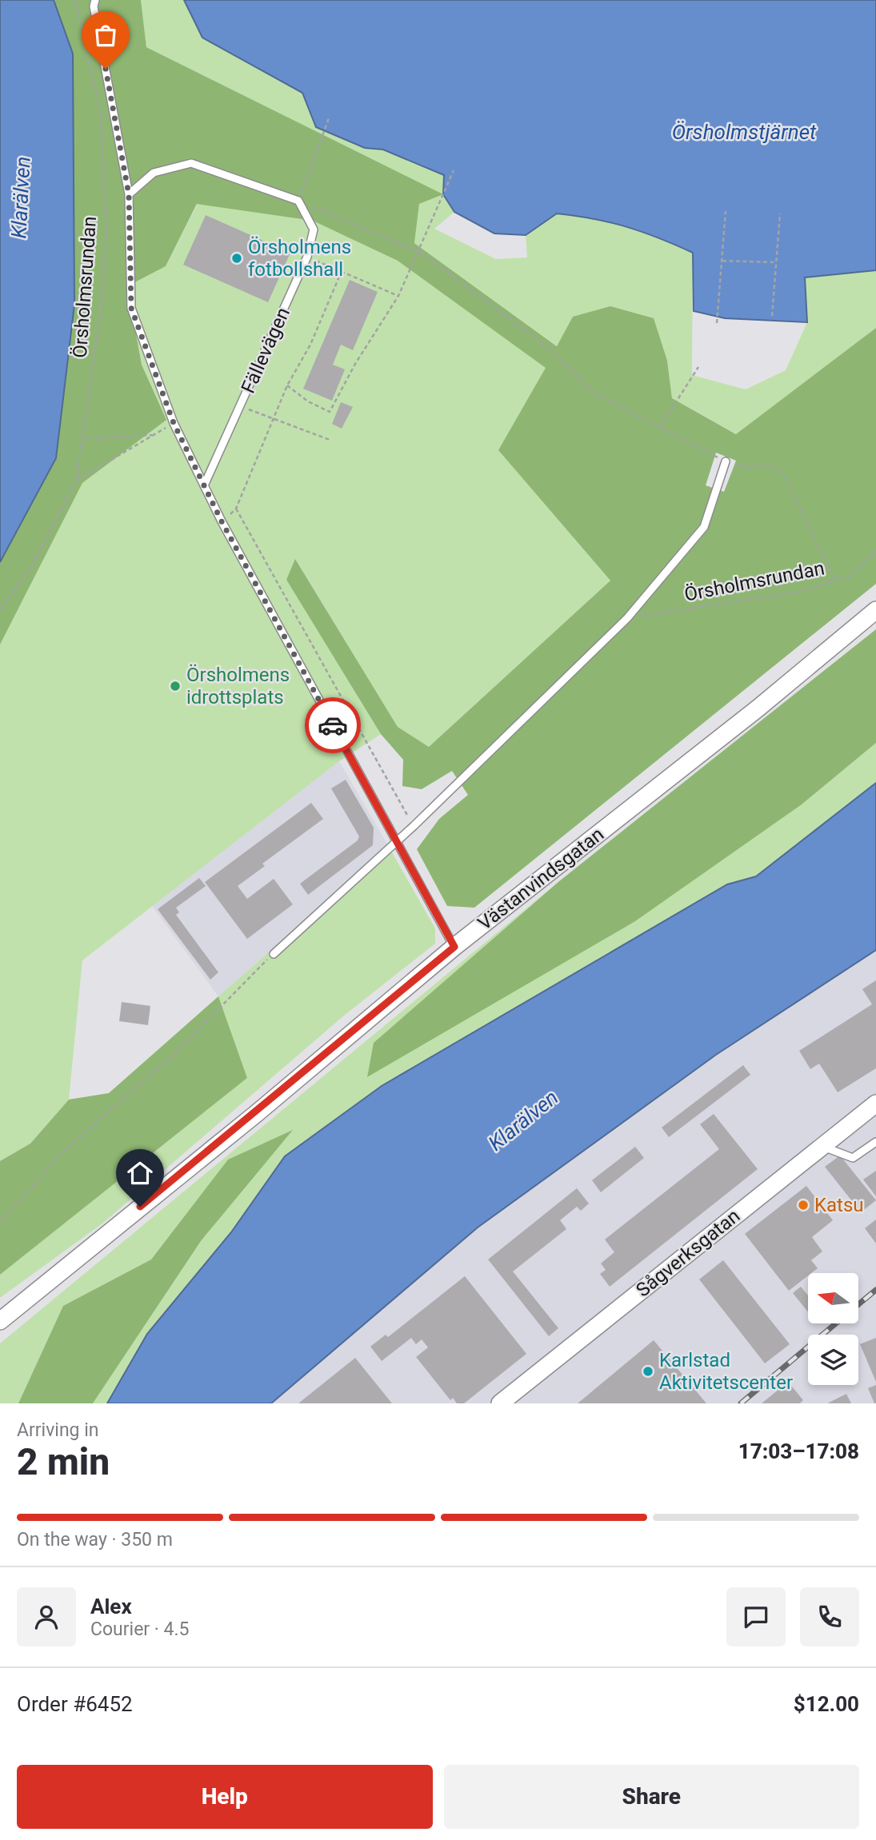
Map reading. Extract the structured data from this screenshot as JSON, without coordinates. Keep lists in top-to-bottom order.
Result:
{
  "streets": {
    "street": ["Västanvindsgatan", "Sågverksgatan"],
    "lane": ["Fällevägen"],
    "path": ["Örsholmsrundan"]
  },
  "water": ["Örsholmstjärnet", "Klarälven"],
  "places": [
    "Örsholmens fotbollshall",
    "Örsholmens idrottsplats",
    "Katsu",
    "Karlstad Aktivitetscenter"
  ],
  "north": "left",
  "page": {
    "heading": ["2 min", "Arriving in", "17:03–17:08"],
    "panel": [
      "Alex",
      "Courier · 4.5",
      "Order #6452",
      "$12.00"
    ],
    "bar": "On the way · 350 m",
    "buttons": ["Help", "Share"]
  }
}
